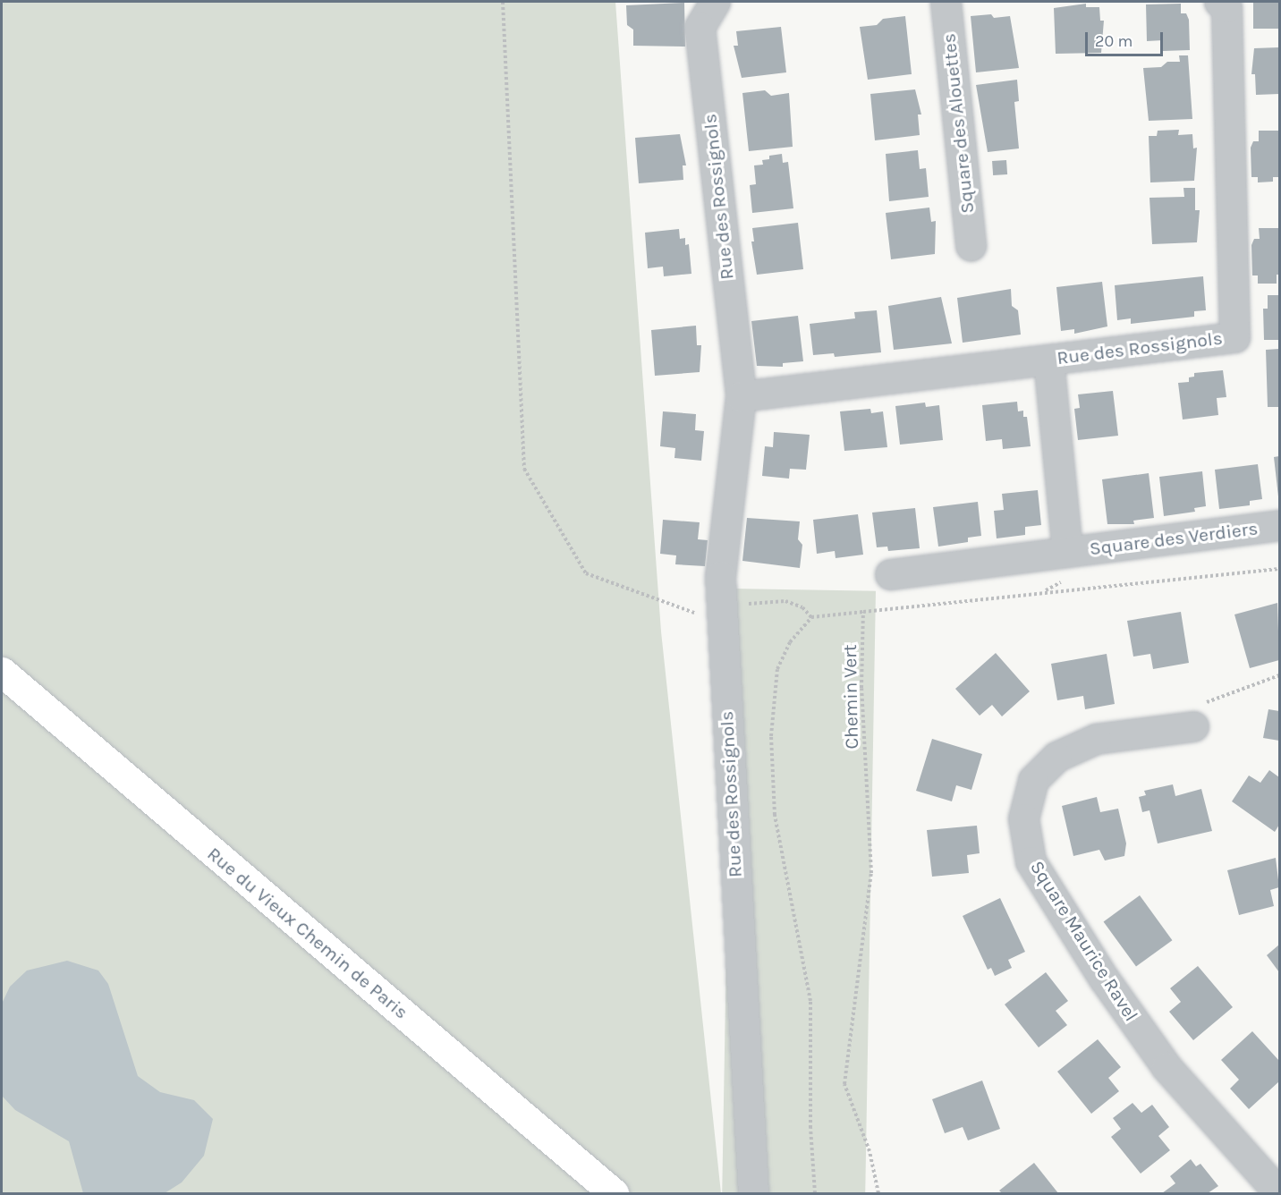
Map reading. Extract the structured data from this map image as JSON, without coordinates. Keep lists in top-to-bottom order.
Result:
{
  "streets": {
    "street": [
      "Square des Alouettes",
      "Rue des Rossignols",
      "Square des Verdiers",
      "Rue du Vieux Chemin de Paris",
      "Square Maurice Ravel"
    ],
    "path": ["Chemin Vert"]
  },
  "crossings": [
    ["Rue des Rossignols", "Square des Verdiers"]
  ],
  "scale_bar": "20 m"
}
